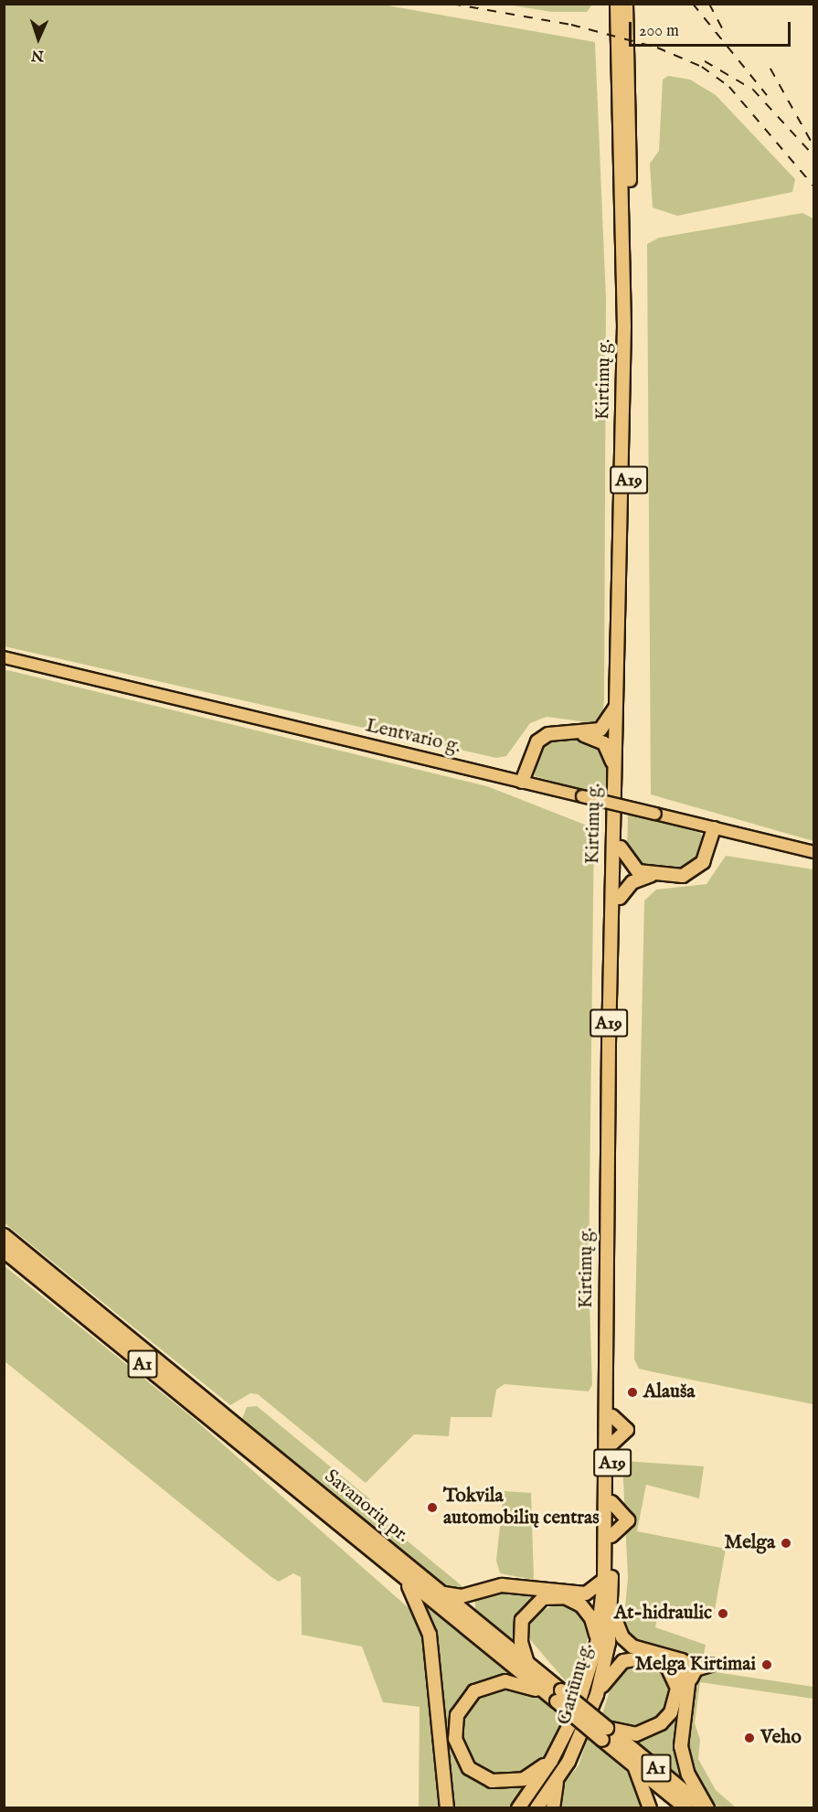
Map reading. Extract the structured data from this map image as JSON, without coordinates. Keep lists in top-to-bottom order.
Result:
{
  "streets": {
    "highway": [
      "Kirtimų g.",
      "A19",
      "A1",
      "Savanorių pr.",
      "Gariūnų g."
    ],
    "main road": ["Lentvario g."]
  },
  "crossings": [
    ["Kirtimų g.", "Gariūnų g."]
  ],
  "places": [
    "Alauša",
    "Tokvila automobilių centras",
    "Melga",
    "At-hidraulic",
    "Melga Kirtimai",
    "Veho"
  ],
  "scale_bar": "200 m",
  "north": "bottom"
}
